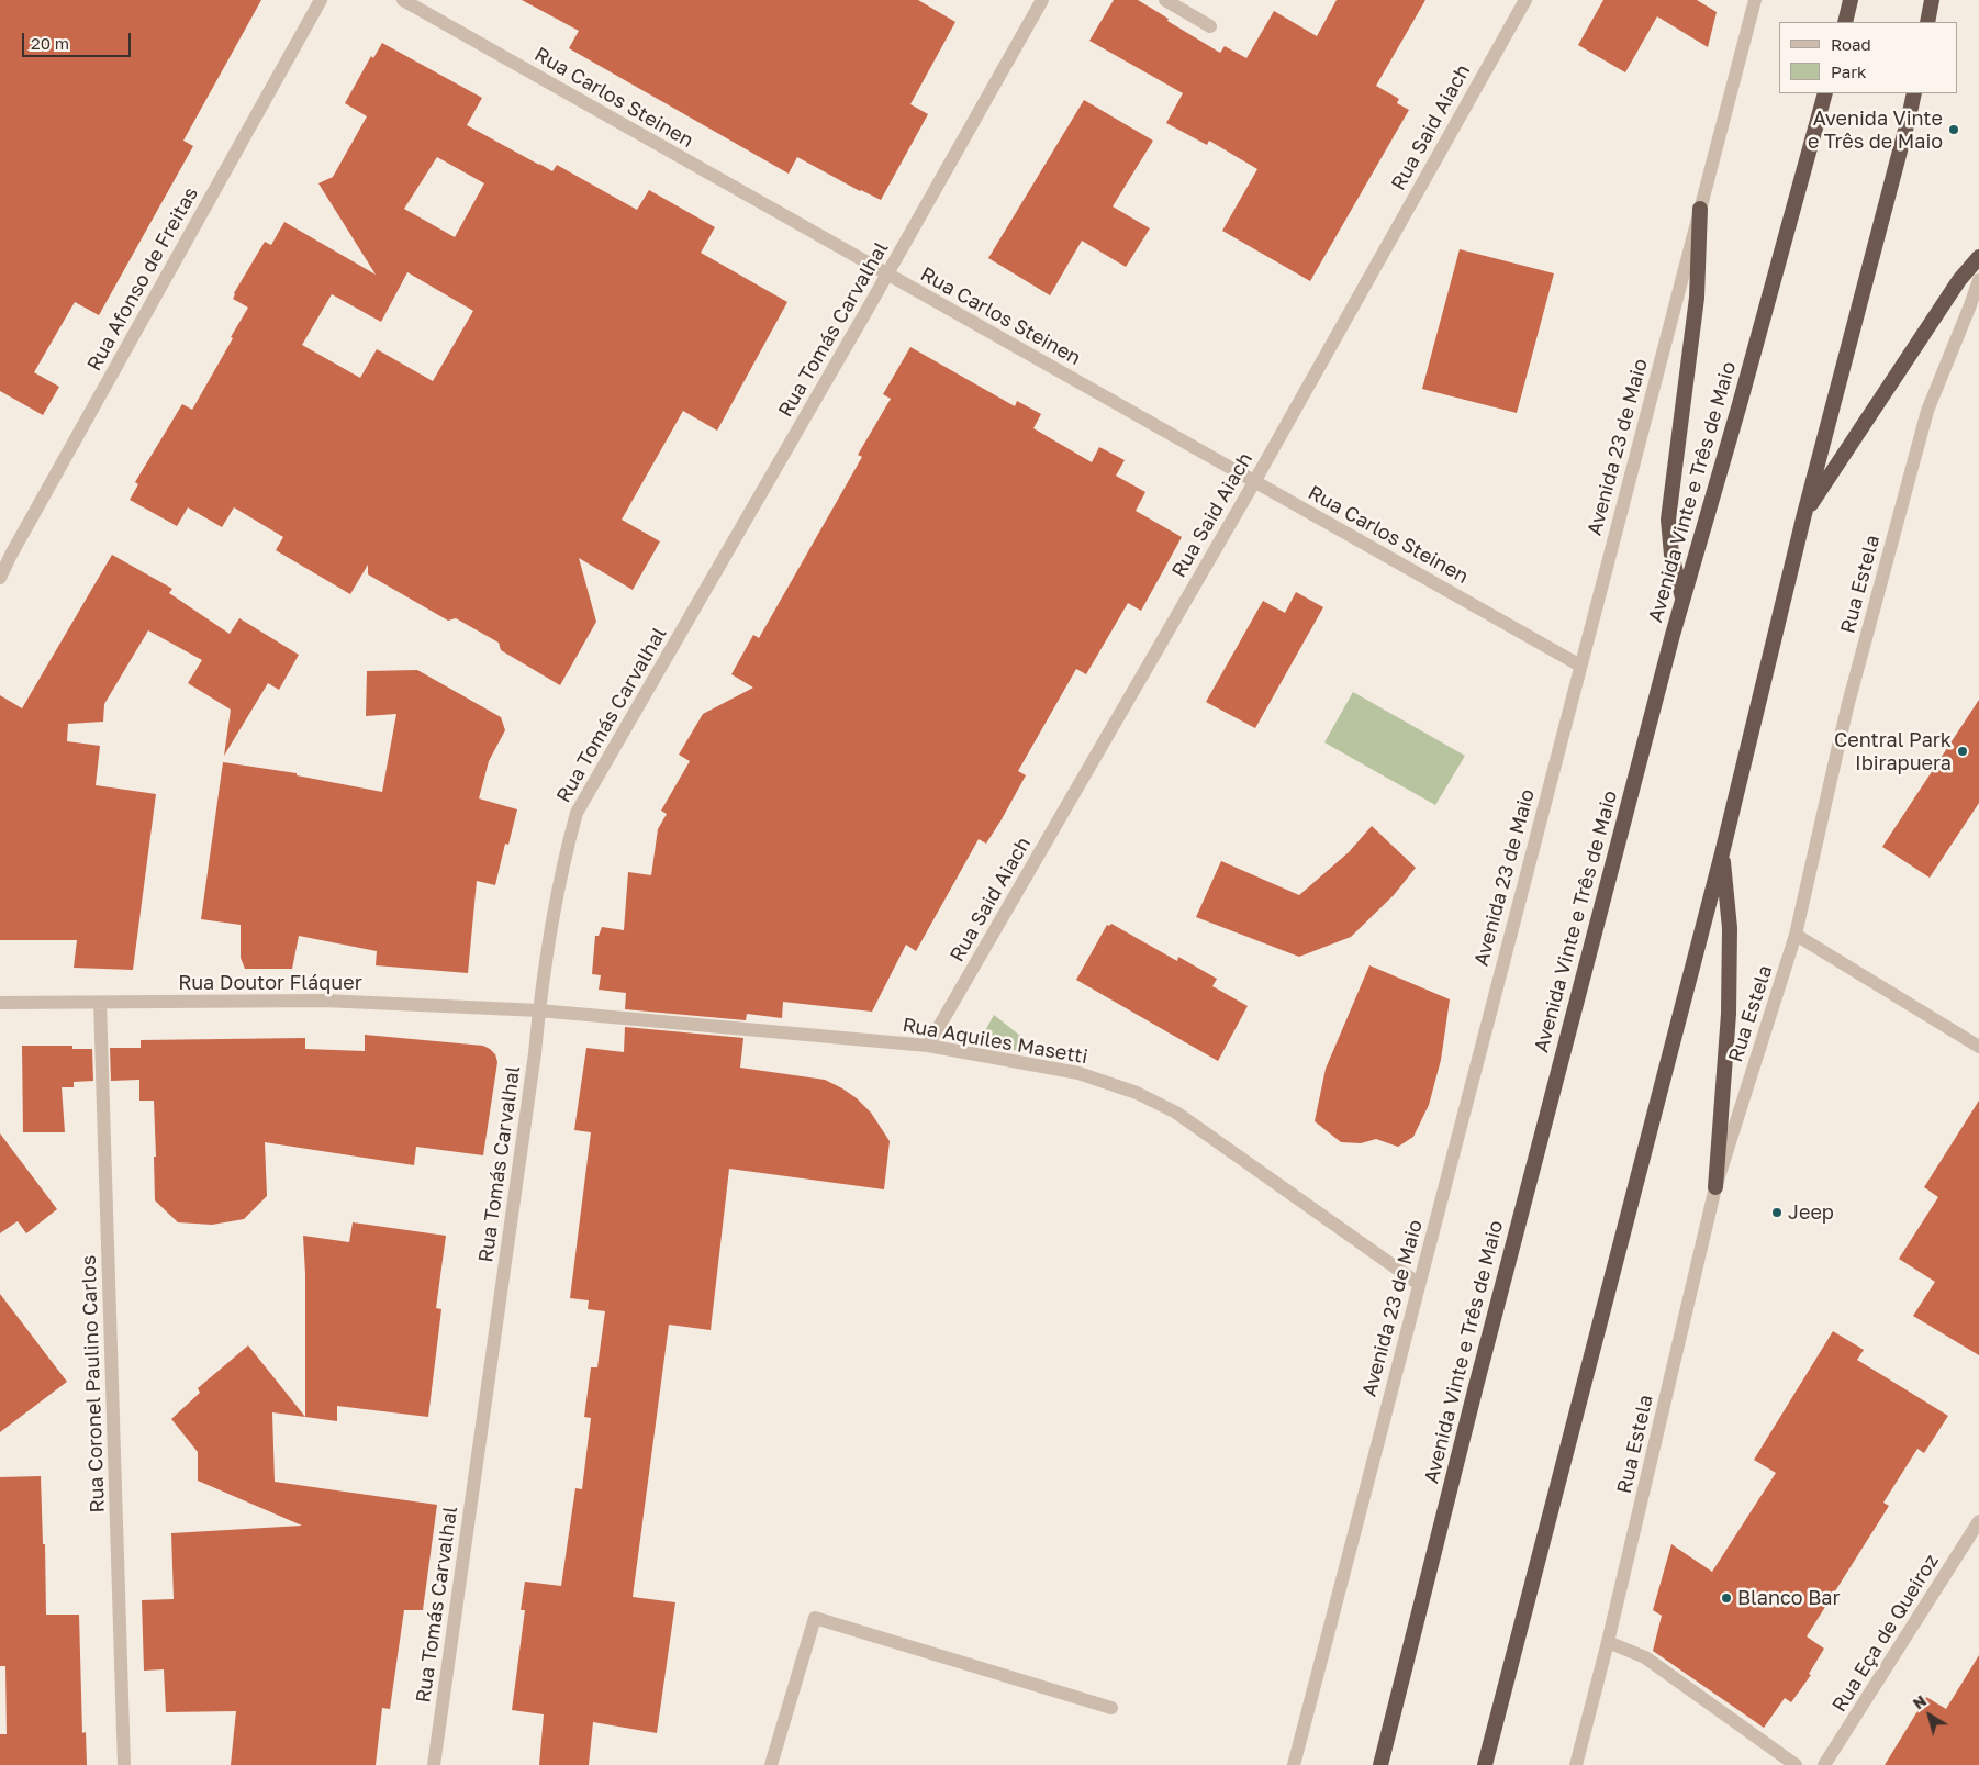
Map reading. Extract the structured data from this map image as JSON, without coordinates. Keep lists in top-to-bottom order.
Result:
{
  "streets": {
    "highway": ["Avenida Vinte e Três de Maio"],
    "street": [
      "Rua Carlos Steinen",
      "Rua Said Aiach",
      "Rua Afonso de Freitas",
      "Rua Tomás Carvalhal",
      "Avenida 23 de Maio",
      "Rua Estela",
      "Rua Doutor Fláquer",
      "Rua Aquiles Masetti",
      "Rua Coronel Paulino Carlos",
      "Rua Eça de Queiroz"
    ]
  },
  "crossings": [
    ["Rua Carlos Steinen", "Rua Said Aiach"],
    ["Rua Carlos Steinen", "Rua Tomás Carvalhal"],
    ["Rua Carlos Steinen", "Avenida 23 de Maio"],
    ["Rua Said Aiach", "Rua Aquiles Masetti"],
    ["Rua Tomás Carvalhal", "Rua Doutor Fláquer"],
    ["Rua Tomás Carvalhal", "Rua Aquiles Masetti"],
    ["Avenida 23 de Maio", "Rua Aquiles Masetti"],
    ["Rua Doutor Fláquer", "Rua Aquiles Masetti"],
    ["Rua Doutor Fláquer", "Rua Coronel Paulino Carlos"]
  ],
  "places": [
    "Avenida Vinte e Três de Maio",
    "Central Park Ibirapuera",
    "Jeep",
    "Blanco Bar"
  ],
  "legend": ["Road", "Park"],
  "scale_bar": "20 m",
  "north": "top left"
}
